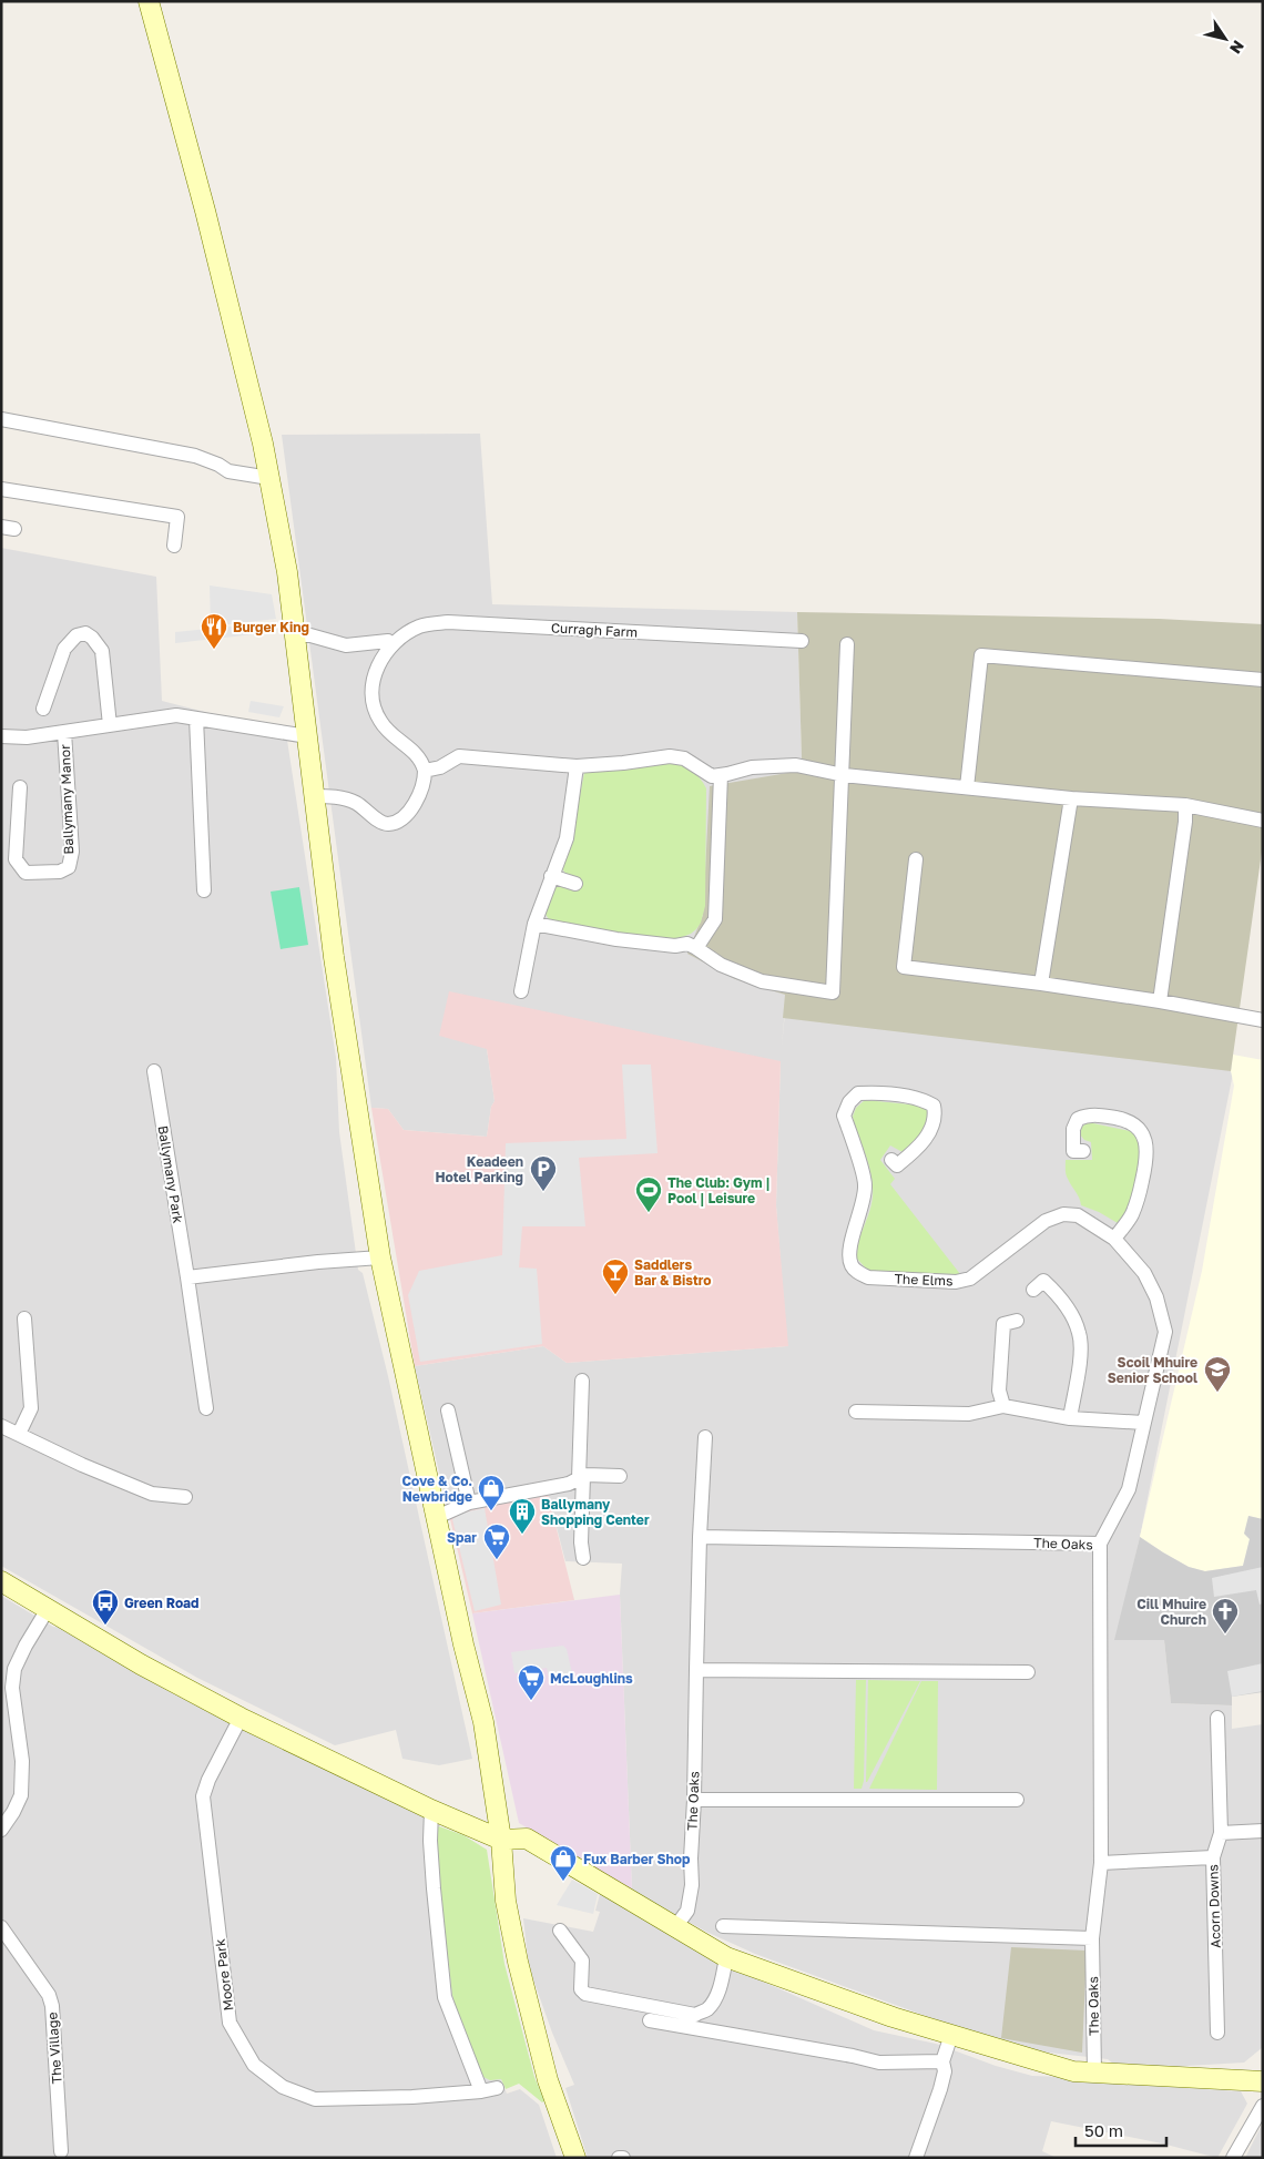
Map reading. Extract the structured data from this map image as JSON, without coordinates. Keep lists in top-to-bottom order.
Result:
{
  "streets": {
    "street": [
      "Curragh Farm",
      "Ballymany Manor",
      "Ballymany Park",
      "The Elms",
      "The Oaks",
      "Acorn Downs",
      "Moore Park",
      "The Village"
    ]
  },
  "crossings": [
    ["The Elms", "The Oaks"],
    ["The Oaks", "Acorn Downs"]
  ],
  "places": {
    "restaurant": ["Burger King"],
    "parking": ["Keadeen Hotel Parking"],
    "sports": ["The Club: Gym | Pool | Leisure"],
    "bar": ["Saddlers Bar & Bistro"],
    "school or university": ["Scoil Mhuire Senior School"],
    "shop": ["Cove & Co. Newbridge", "Fux Barber Shop"],
    "building": ["Ballymany Shopping Center"],
    "supermarket": ["Spar", "McLoughlins"],
    "bus stop": ["Green Road"],
    "church": ["Cill Mhuire Church"]
  },
  "scale_bar": "50 m",
  "north": "bottom right"
}
